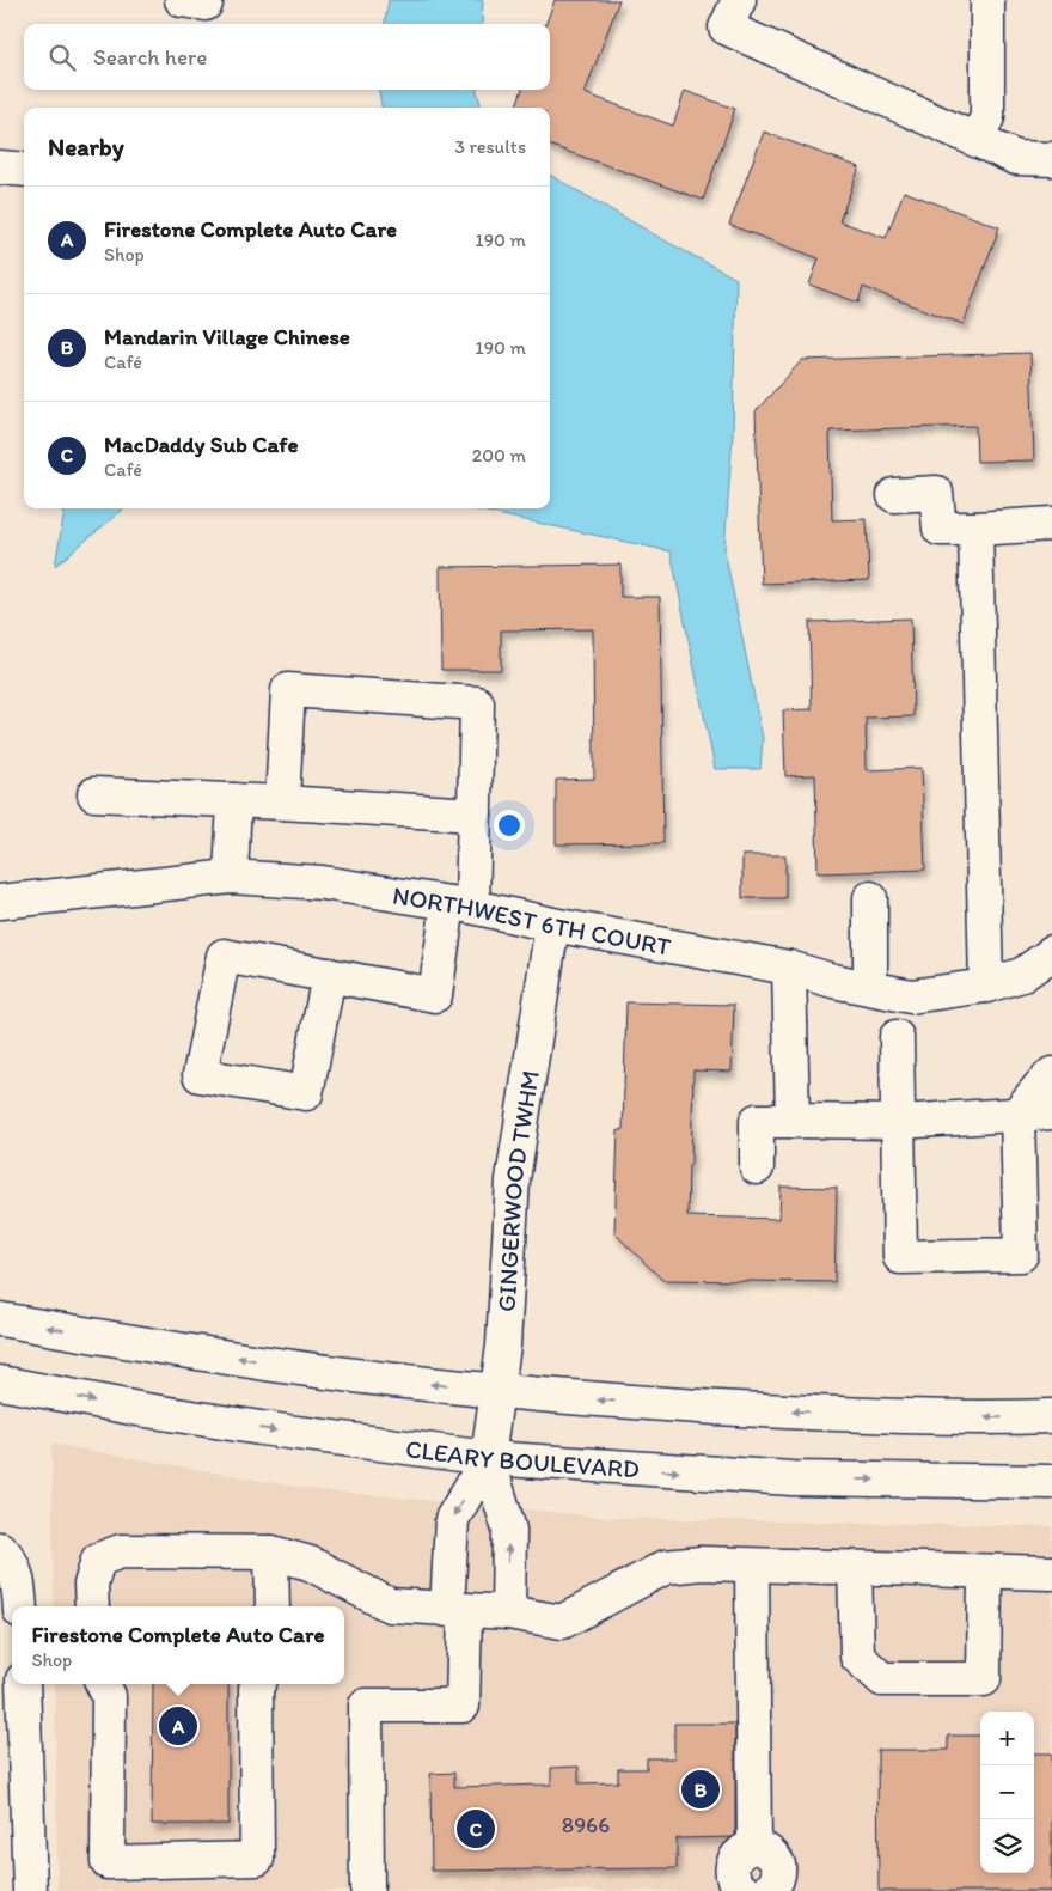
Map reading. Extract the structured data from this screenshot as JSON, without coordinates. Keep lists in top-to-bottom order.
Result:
{
  "streets": {
    "street": ["NORTHWEST 6TH COURT", "GINGERWOOD TWHM", "CLEARY BOULEVARD"]
  },
  "crossings": [
    ["NORTHWEST 6TH COURT", "GINGERWOOD TWHM"],
    ["GINGERWOOD TWHM", "CLEARY BOULEVARD"]
  ],
  "house_numbers": ["8966"],
  "page": {
    "search": "Search here",
    "heading": ["Nearby", "3 results"],
    "list": [
      {
        "mark": "A",
        "name": "Firestone Complete Auto Care",
        "note": "Shop",
        "value": "190 m"
      },
      {
        "mark": "B",
        "name": "Mandarin Village Chinese",
        "note": "Café",
        "value": "190 m"
      },
      {
        "mark": "C",
        "name": "MacDaddy Sub Cafe",
        "note": "Café",
        "value": "200 m"
      }
    ],
    "popup": ["Firestone Complete Auto Care", "Shop"],
    "pins": ["A", "B", "C"],
    "map_buttons": ["+", "−"]
  }
}
